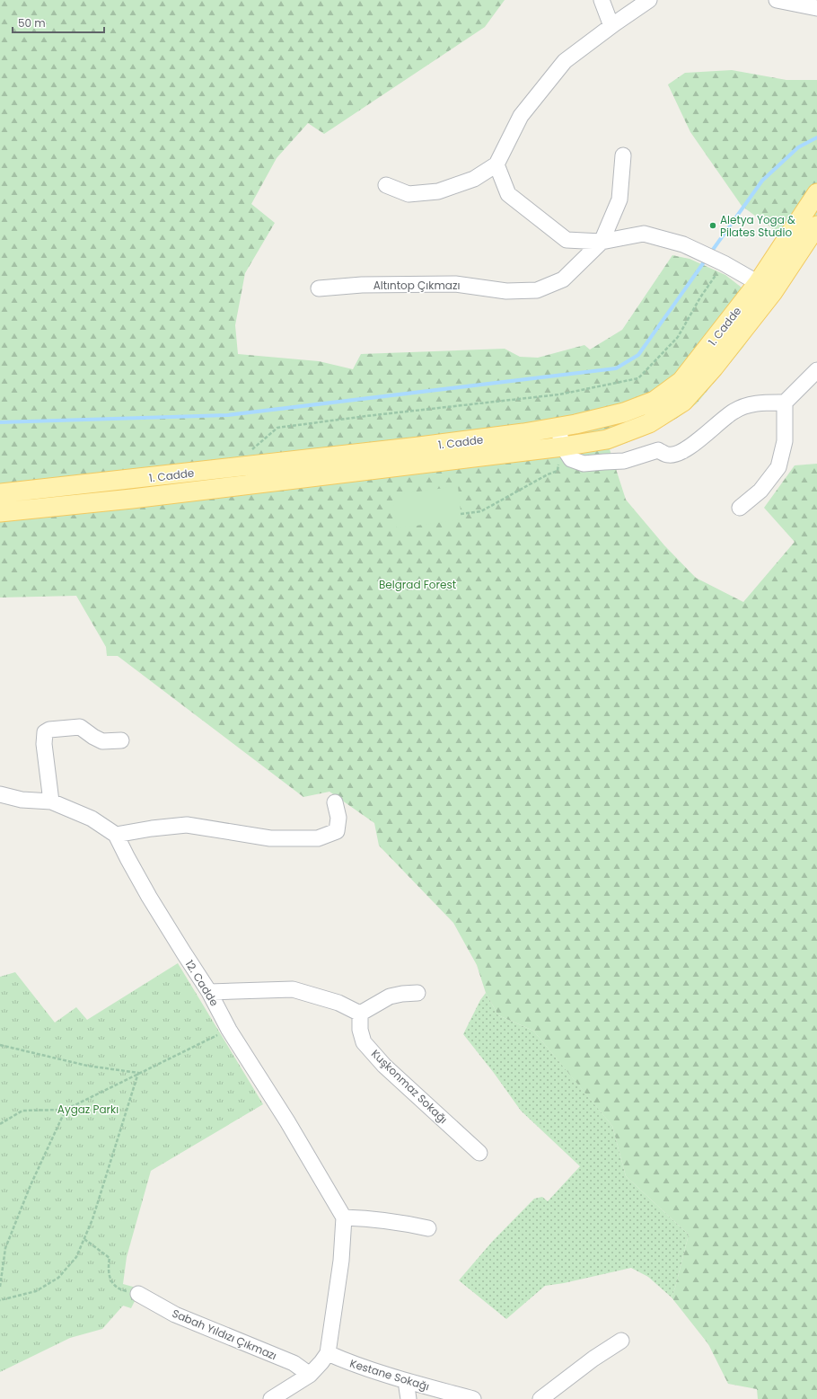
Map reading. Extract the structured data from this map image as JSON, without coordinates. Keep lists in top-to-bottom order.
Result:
{
  "streets": {
    "main road": ["1. Cadde"],
    "street": [
      "Altıntop Çıkmazı",
      "12. Cadde",
      "Kuşkonmaz Sokağı",
      "Sabah Yıldızı Çıkmazı",
      "Kestane Sokağı"
    ]
  },
  "parks": ["Belgrad Forest", "Aygaz Parkı"],
  "places": ["Aletya Yoga & Pilates Studio"],
  "scale_bar": "50 m"
}
